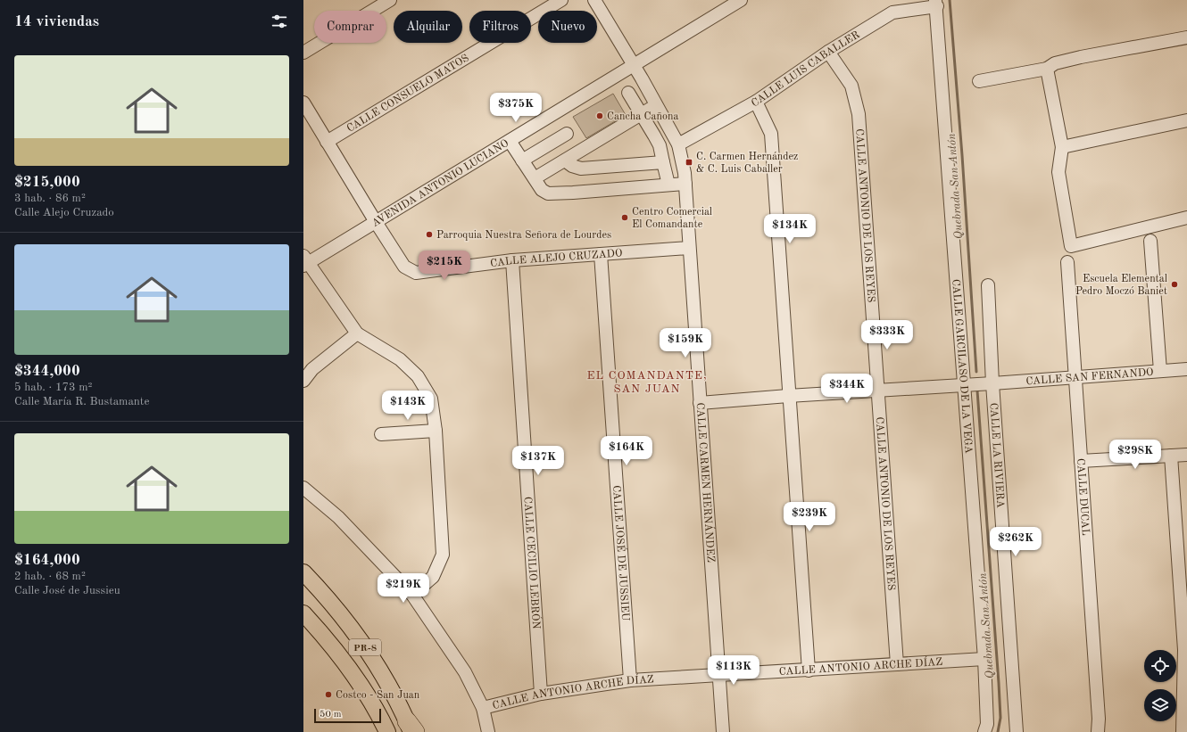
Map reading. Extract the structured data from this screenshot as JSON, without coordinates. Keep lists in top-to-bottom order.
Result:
{
  "streets": {
    "main road": ["PR-8"],
    "street": [
      "CALLE LUIS CABALLER",
      "CALLE CONSUELO MATOS",
      "AVENIDA ANTONIO LUCIANO",
      "CALLE ANTONIO DE LOS REYES",
      "CALLE ALEJO CRUZADO",
      "CALLE GARCILASO DE LA VEGA",
      "CALLE SAN FERNANDO",
      "CALLE LA RIVIERA",
      "CALLE CARMEN HERNÁNDEZ",
      "CALLE DUCAL",
      "CALLE JOSÉ DE JUSSIEU",
      "CALLE CECILIO LEBRÓN",
      "CALLE ANTONIO ARCHE DÍAZ"
    ]
  },
  "crossings": [
    ["CALLE LUIS CABALLER", "CALLE ANTONIO DE LOS REYES"],
    ["CALLE LUIS CABALLER", "CALLE GARCILASO DE LA VEGA"],
    ["CALLE LUIS CABALLER", "CALLE CARMEN HERNÁNDEZ"],
    ["CALLE CONSUELO MATOS", "CALLE ALEJO CRUZADO"],
    ["AVENIDA ANTONIO LUCIANO", "CALLE ALEJO CRUZADO"],
    ["AVENIDA ANTONIO LUCIANO", "CALLE CARMEN HERNÁNDEZ"],
    ["CALLE ANTONIO DE LOS REYES", "CALLE SAN FERNANDO"],
    ["CALLE ANTONIO DE LOS REYES", "CALLE ANTONIO ARCHE DÍAZ"],
    ["CALLE ALEJO CRUZADO", "CALLE CARMEN HERNÁNDEZ"],
    ["CALLE ALEJO CRUZADO", "CALLE JOSÉ DE JUSSIEU"],
    ["CALLE ALEJO CRUZADO", "CALLE CECILIO LEBRÓN"],
    ["CALLE GARCILASO DE LA VEGA", "CALLE SAN FERNANDO"],
    ["CALLE GARCILASO DE LA VEGA", "CALLE ANTONIO ARCHE DÍAZ"],
    ["CALLE SAN FERNANDO", "CALLE LA RIVIERA"],
    ["CALLE SAN FERNANDO", "CALLE CARMEN HERNÁNDEZ"],
    ["CALLE SAN FERNANDO", "CALLE DUCAL"],
    ["CALLE CARMEN HERNÁNDEZ", "CALLE ANTONIO ARCHE DÍAZ"],
    ["CALLE JOSÉ DE JUSSIEU", "CALLE ANTONIO ARCHE DÍAZ"],
    ["CALLE CECILIO LEBRÓN", "CALLE ANTONIO ARCHE DÍAZ"]
  ],
  "districts": ["EL COMANDANTE, SAN JUAN"],
  "water": ["Quebrada San Antón"],
  "places": {
    "other": [
      "Cancha Cañona",
      "Centro Comercial El Comandante",
      "Parroquia Nuestra Señora de Lourdes",
      "Escuela Elemental Pedro Moczó Baniet",
      "Costco - San Juan"
    ],
    "transit": ["C. Carmen Hernández & C. Luis Caballer"]
  },
  "scale_bar": "50 m",
  "page": {
    "heading": "14 viviendas",
    "chip": [
      "Comprar",
      "Alquilar",
      "Filtros",
      "Nuevo"
    ],
    "list": [
      {
        "name": "$215,000",
        "note": "3 hab. · 86 m² · Calle Alejo Cruzado"
      },
      {
        "name": "$344,000",
        "note": "5 hab. · 173 m² · Calle María R. Bustamante"
      },
      {
        "name": "$164,000",
        "note": "2 hab. · 68 m² · Calle José de Jussieu"
      }
    ],
    "price": [
      "$375K",
      "$134K",
      "$215K",
      "$333K",
      "$159K",
      "$344K",
      "$143K",
      "$164K",
      "$298K",
      "$137K",
      "$239K",
      "$262K",
      "$219K",
      "$113K"
    ],
    "scale": "50 m"
  }
}
